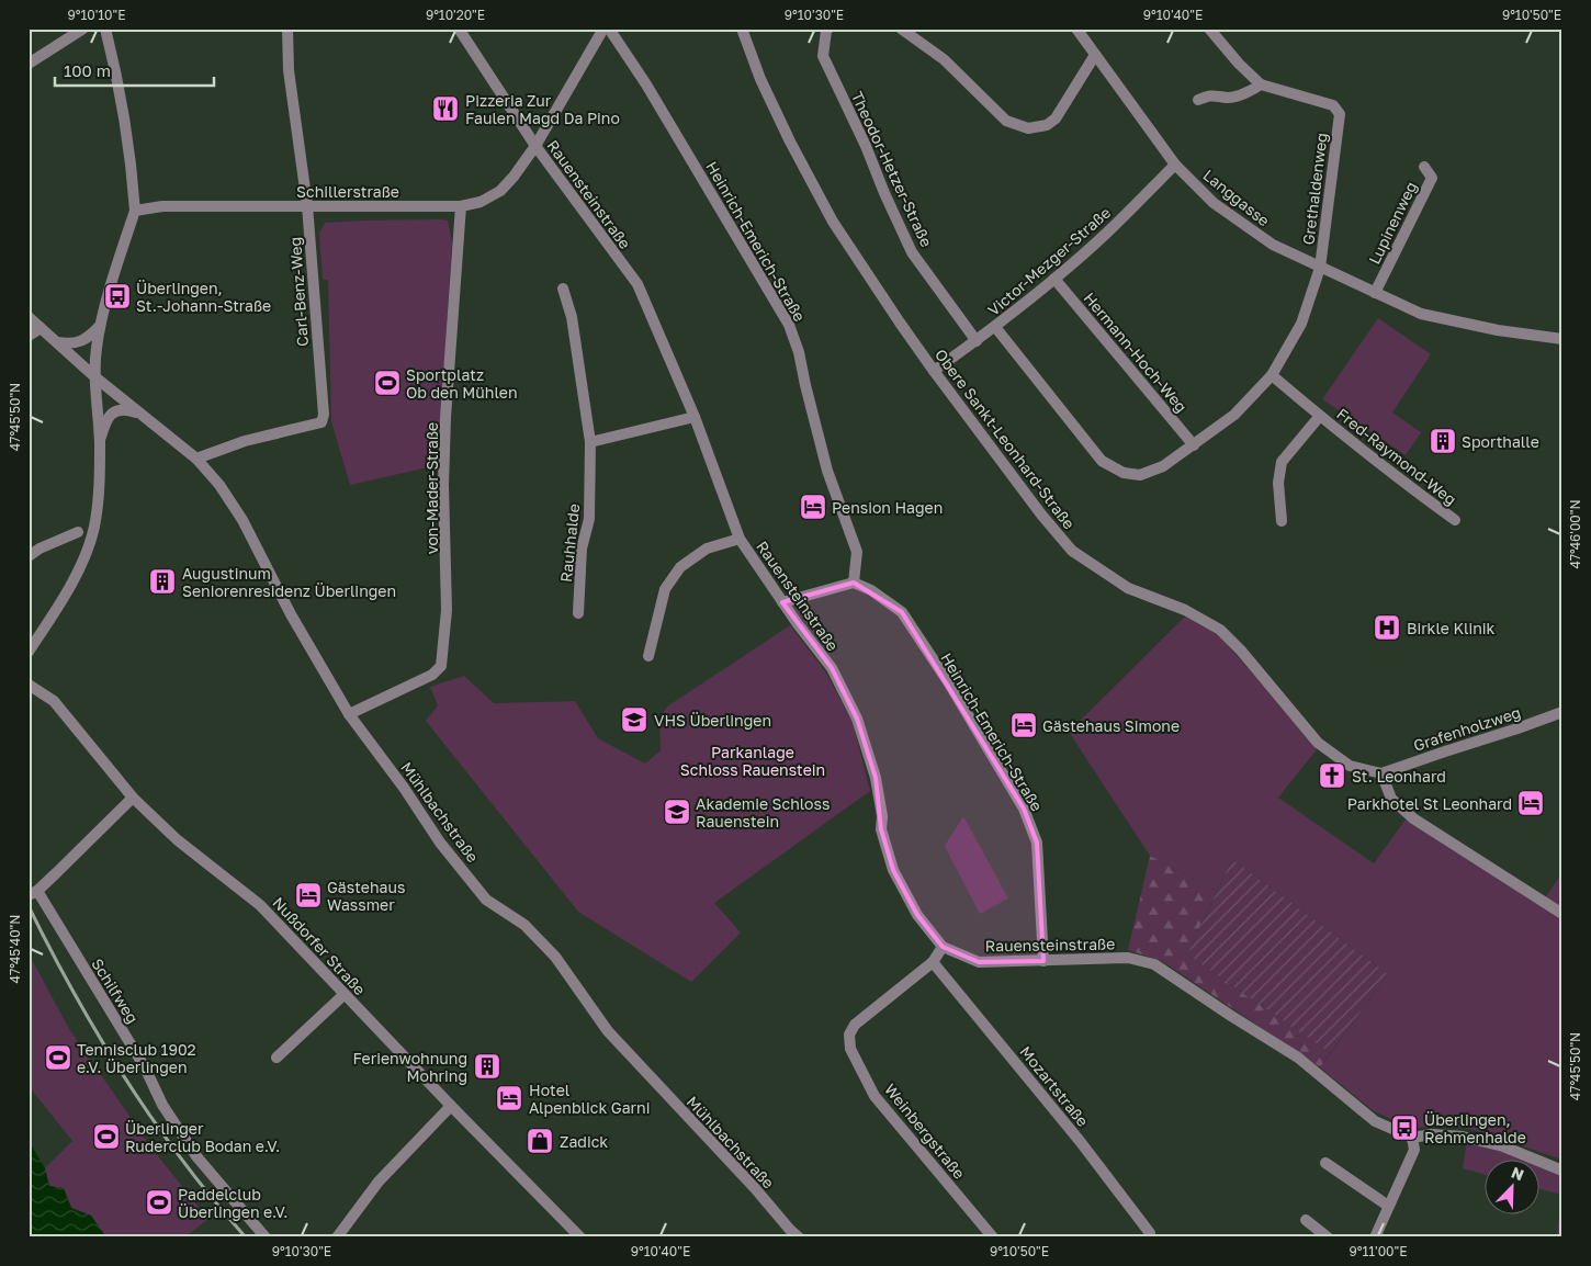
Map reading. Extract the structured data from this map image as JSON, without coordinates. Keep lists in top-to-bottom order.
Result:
{
  "streets": {
    "street": [
      "Theodor-Hetzer-Straße",
      "Grethaldenweg",
      "Schillerstraße",
      "Rauensteinstraße",
      "Langgasse",
      "Lupinenweg",
      "Heinrich-Emerich-Straße",
      "Victor-Mezger-Straße",
      "Carl-Benz-Weg",
      "Hermann-Hoch-Weg",
      "Obere Sankt-Leonhard-Straße",
      "Fred-Raymond-Weg",
      "von-Mader-Straße",
      "Rauhhalde",
      "Grafenholzweg",
      "Mühlbachstraße",
      "Nußdorfer Straße",
      "Schilfweg",
      "Mozartstraße",
      "Weinbergstraße"
    ]
  },
  "crossings": [
    ["Theodor-Hetzer-Straße", "Victor-Mezger-Straße"],
    ["Grethaldenweg", "Langgasse"],
    ["Grethaldenweg", "Victor-Mezger-Straße"],
    ["Grethaldenweg", "Hermann-Hoch-Weg"],
    ["Grethaldenweg", "Fred-Raymond-Weg"],
    ["Schillerstraße", "Rauensteinstraße"],
    ["Schillerstraße", "Carl-Benz-Weg"],
    ["Schillerstraße", "von-Mader-Straße"],
    ["Rauensteinstraße", "Heinrich-Emerich-Straße"],
    ["Rauensteinstraße", "Weinbergstraße"],
    ["Langgasse", "Lupinenweg"],
    ["Langgasse", "Victor-Mezger-Straße"],
    ["Victor-Mezger-Straße", "Hermann-Hoch-Weg"],
    ["Victor-Mezger-Straße", "Obere Sankt-Leonhard-Straße"],
    ["Carl-Benz-Weg", "Mühlbachstraße"],
    ["Obere Sankt-Leonhard-Straße", "Grafenholzweg"],
    ["von-Mader-Straße", "Mühlbachstraße"],
    ["Nußdorfer Straße", "Schilfweg"],
    ["Mozartstraße", "Weinbergstraße"]
  ],
  "parks": ["Parkanlage Schloss Rauenstein"],
  "places": {
    "restaurant": ["Pizzeria Zur Faulen Magd Da Pino"],
    "bus stop": ["Überlingen, St.-Johann-Straße", "Überlingen, Rehmenhalde"],
    "sports": [
      "Sportplatz Ob den Mühlen",
      "Tennisclub 1902 e.V. Überlingen",
      "Überlinger Ruderclub Bodan e.V.",
      "Paddelclub Überlingen e.V."
    ],
    "building": ["Sporthalle", "Augustinum Seniorenresidenz Überlingen", "Ferienwohnung Mohring"],
    "hotel": [
      "Pension Hagen",
      "Gästehaus Simone",
      "Parkhotel St Leonhard",
      "Gästehaus Wassmer",
      "Hotel Alpenblick Garni"
    ],
    "hospital": ["Birkle Klinik"],
    "school or university": ["VHS Überlingen", "Akademie Schloss Rauenstein"],
    "church": ["St. Leonhard"],
    "shop": ["Zadick"]
  },
  "scale_bar": "100 m",
  "north": "top right",
  "coordinates": [
    "9°10'10\"E",
    "9°10'20\"E",
    "9°10'30\"E",
    "9°10'40\"E",
    "9°10'50\"E",
    "47°45'50\"N",
    "47°46'00\"N",
    "47°45'40\"N",
    "9°11'00\"E"
  ]
}
